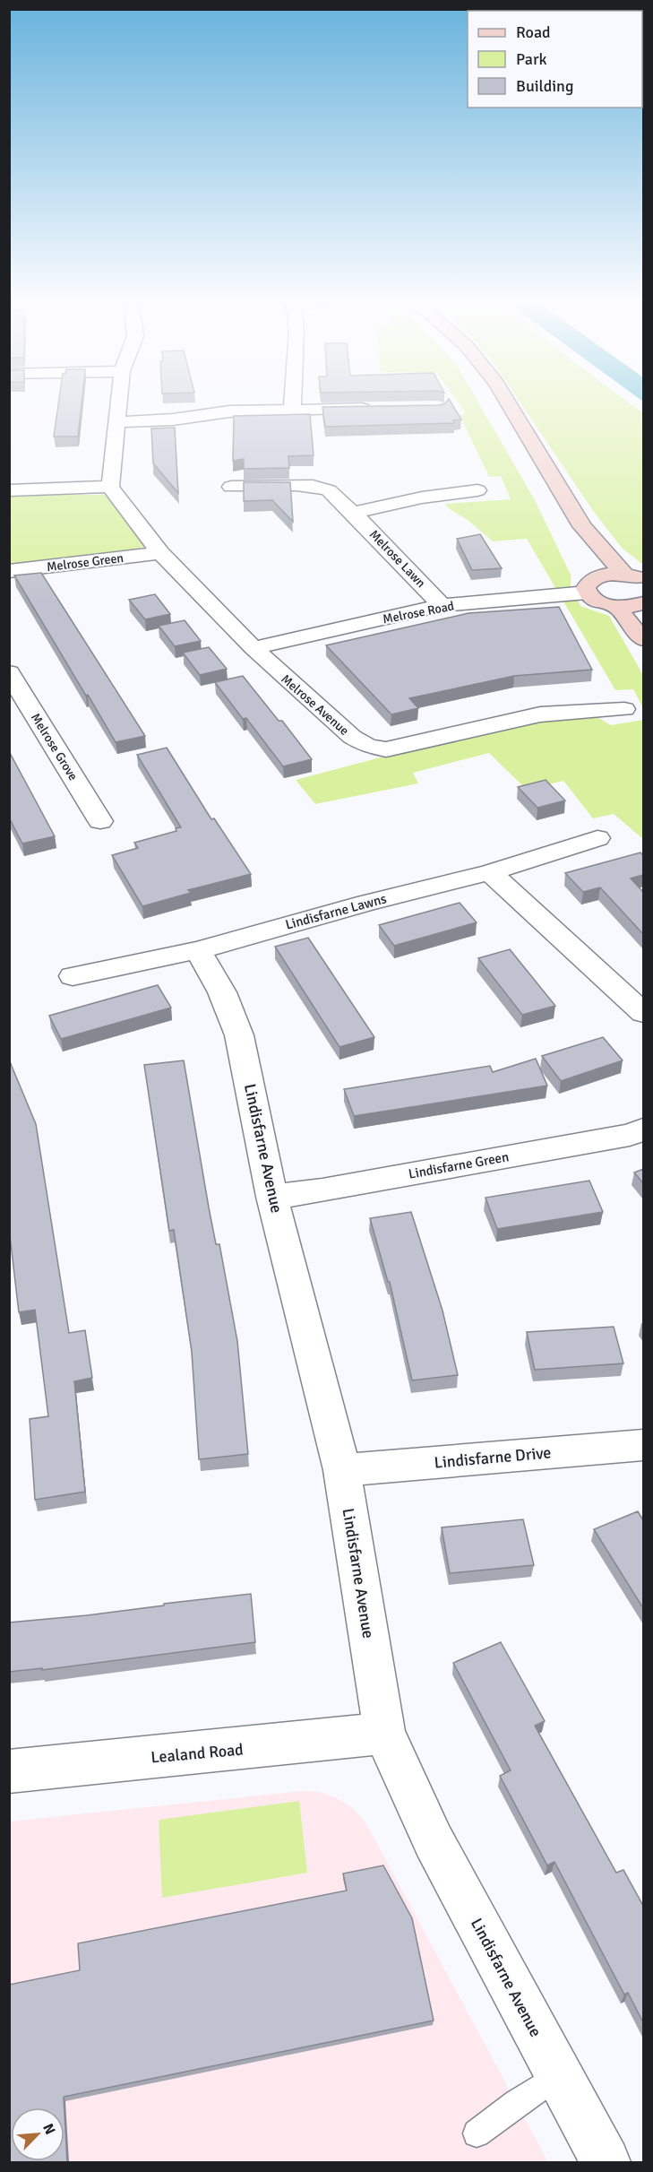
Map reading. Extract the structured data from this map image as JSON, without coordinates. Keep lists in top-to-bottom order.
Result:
{
  "streets": {
    "street": [
      "Melrose Lawn",
      "Melrose Green",
      "Melrose Road",
      "Melrose Avenue",
      "Melrose Grove",
      "Lindisfarne Lawns",
      "Lindisfarne Avenue",
      "Lindisfarne Green",
      "Lindisfarne Drive",
      "Lealand Road"
    ]
  },
  "crossings": [
    ["Melrose Lawn", "Melrose Road"],
    ["Melrose Green", "Melrose Avenue"],
    ["Melrose Road", "Melrose Avenue"],
    ["Lindisfarne Lawns", "Lindisfarne Avenue"],
    ["Lindisfarne Avenue", "Lindisfarne Green"],
    ["Lindisfarne Avenue", "Lindisfarne Drive"],
    ["Lindisfarne Avenue", "Lealand Road"]
  ],
  "legend": ["Road", "Park", "Building"],
  "north": "top right"
}
